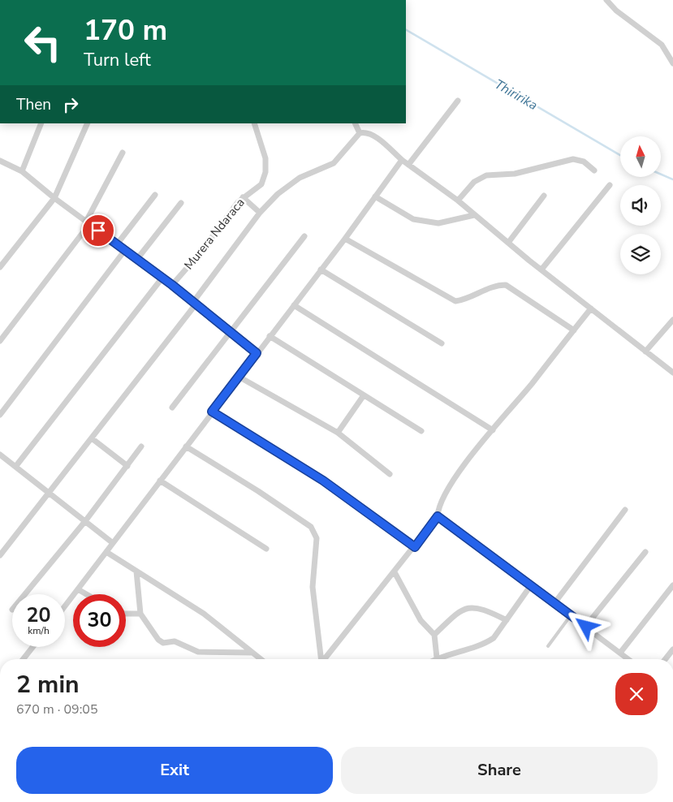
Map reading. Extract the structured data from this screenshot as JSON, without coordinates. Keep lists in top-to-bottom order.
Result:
{
  "streets": {
    "street": ["Murera Ndaraca"]
  },
  "water": ["Thiririka"],
  "north": "top",
  "page": {
    "turn": ["170 m", "Turn left"],
    "then": "Then",
    "speed": "20 km/h",
    "limit": "30",
    "heading": ["2 min", "670 m · 09:05"],
    "buttons": ["Exit", "Share"]
  }
}
